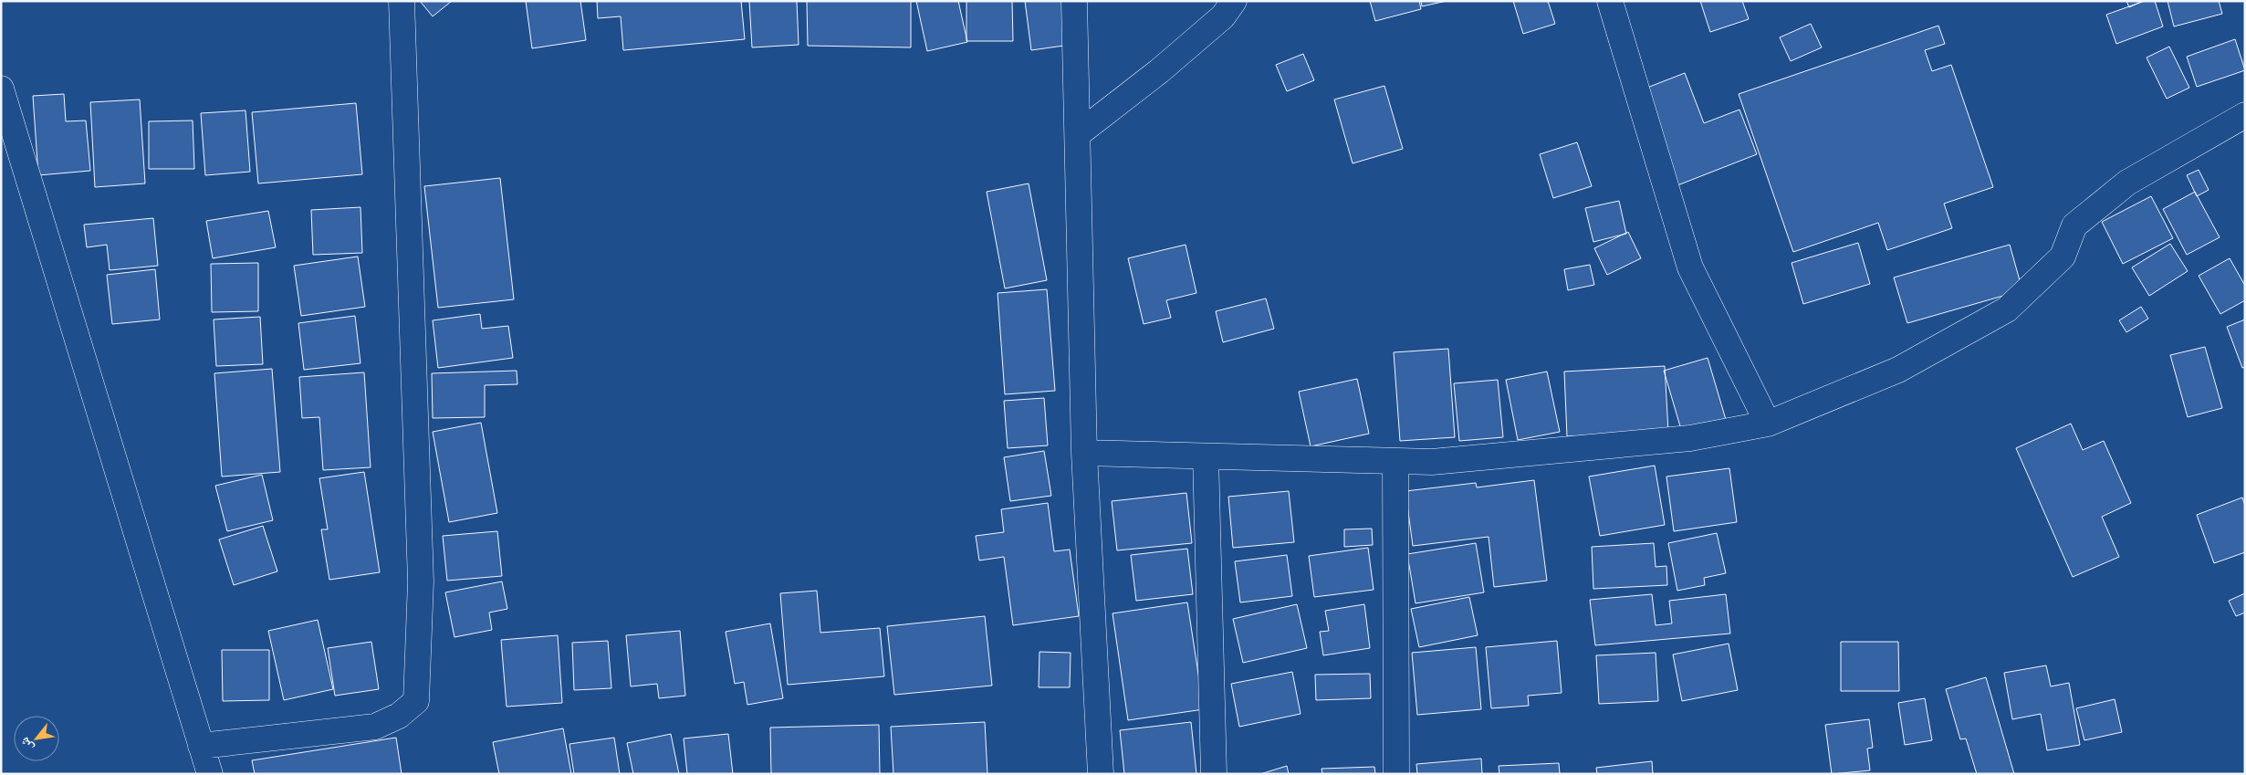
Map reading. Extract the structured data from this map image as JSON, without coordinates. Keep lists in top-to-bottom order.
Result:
{
  "north": "bottom left"
}
